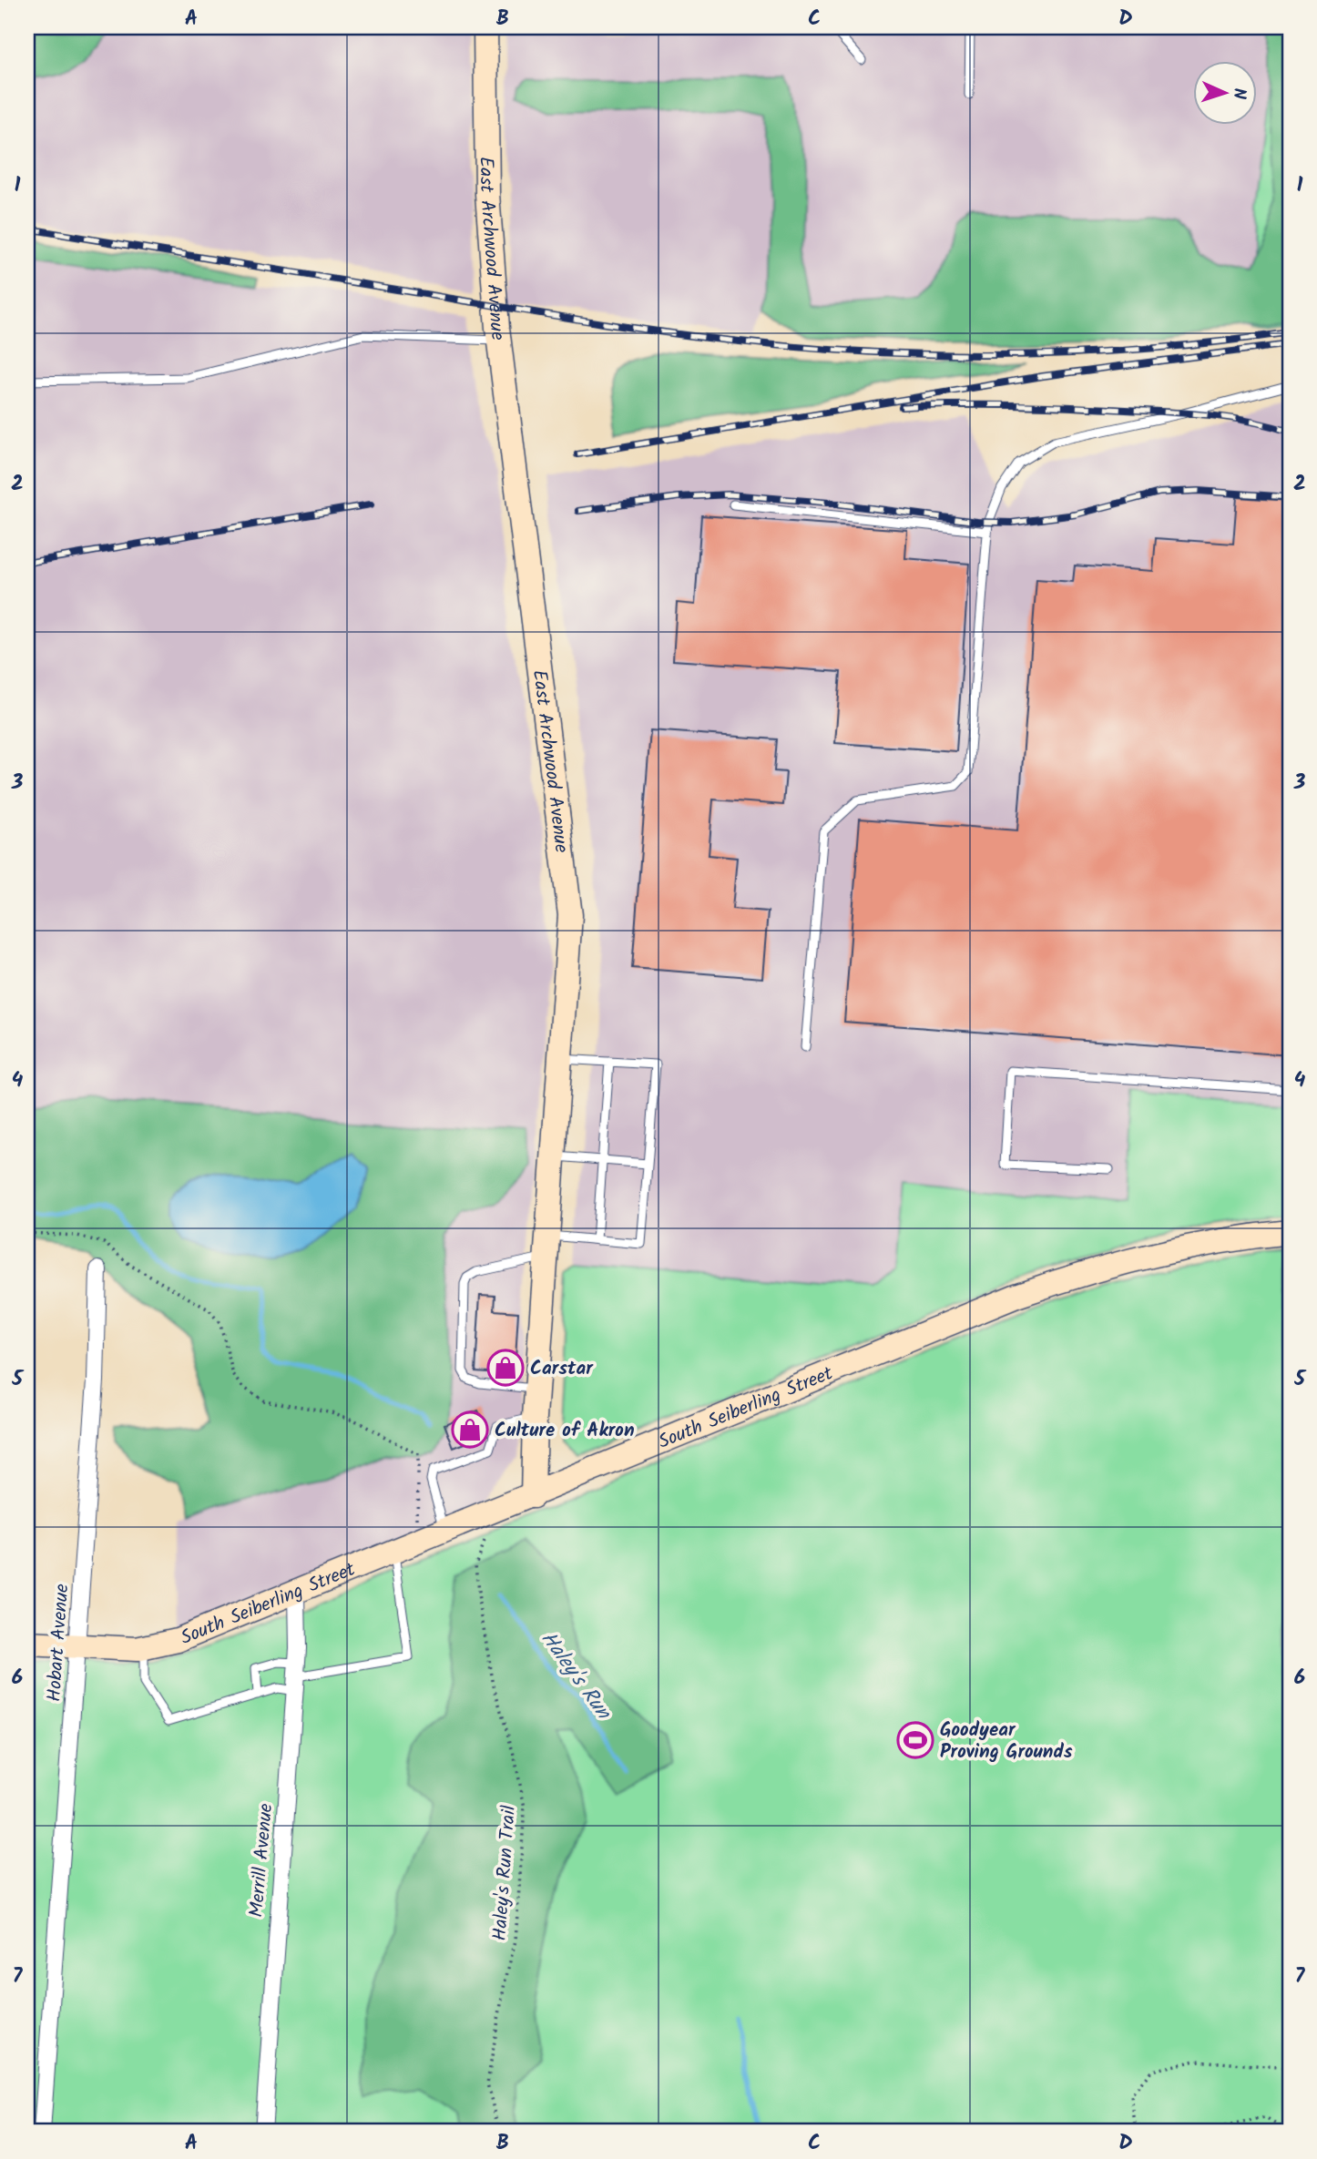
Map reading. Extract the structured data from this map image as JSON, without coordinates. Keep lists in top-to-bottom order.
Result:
{
  "streets": {
    "main road": ["East Archwood Avenue", "South Seiberling Street"],
    "street": ["Hobart Avenue", "Merrill Avenue"],
    "path": ["Haley's Run Trail"]
  },
  "crossings": [
    ["East Archwood Avenue", "South Seiberling Street"],
    ["South Seiberling Street", "Hobart Avenue"],
    ["South Seiberling Street", "Merrill Avenue"]
  ],
  "water": ["Haley's Run"],
  "places": {
    "shop": ["Carstar", "Culture of Akron"],
    "sports": ["Goodyear Proving Grounds"]
  },
  "north": "right",
  "grid": {
    "columns": [
      "A",
      "B",
      "C",
      "D"
    ],
    "rows": [
      "1",
      "2",
      "3",
      "4",
      "5",
      "6",
      "7"
    ]
  }
}
